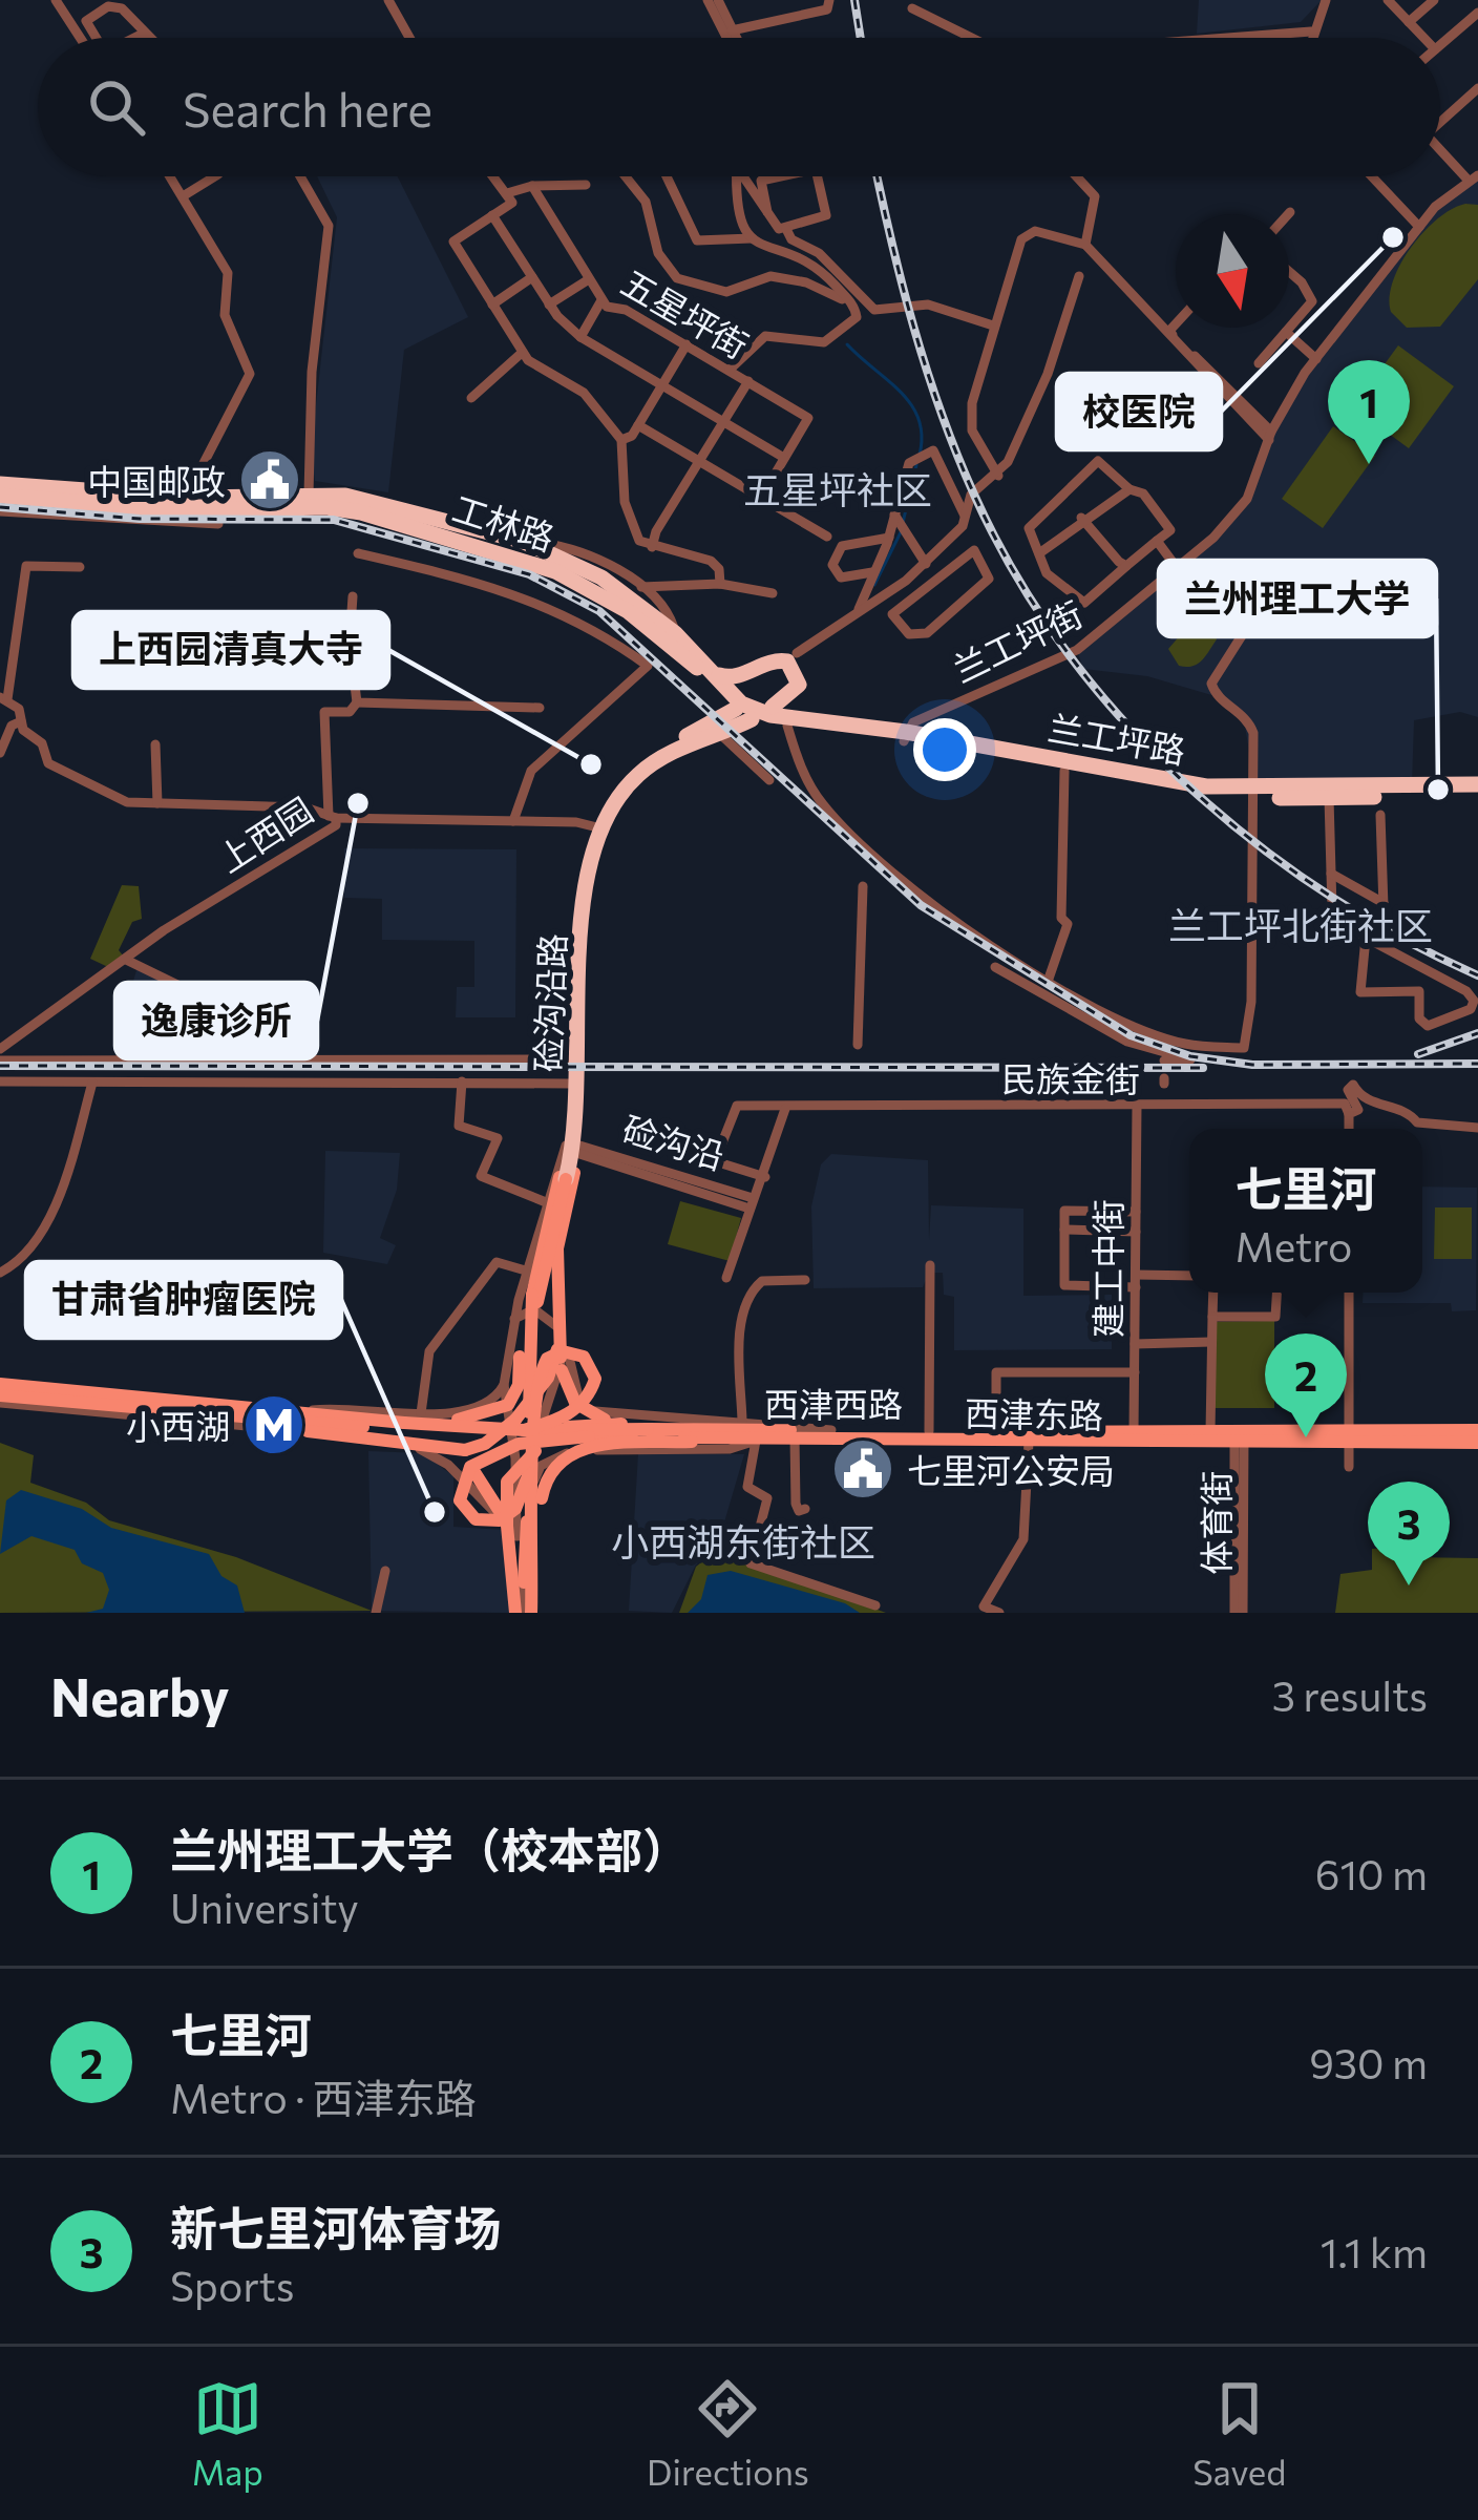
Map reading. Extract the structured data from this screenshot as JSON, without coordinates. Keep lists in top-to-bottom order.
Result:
{
  "streets": {
    "highway": ["工林路", "兰工坪路", "硷沟沿路"],
    "main road": ["西津西路", "西津东路"],
    "street": [
      "五星坪街",
      "兰工坪街",
      "上西园",
      "民族金街",
      "硷沟沿",
      "建工中街",
      "体育街"
    ]
  },
  "crossings": [
    ["工林路", "兰工坪路"],
    ["兰工坪街", "兰工坪路"],
    ["上西园", "硷沟沿路"],
    ["硷沟沿路", "硷沟沿"],
    ["民族金街", "建工中街"],
    ["建工中街", "西津西路"],
    ["西津西路", "西津东路"],
    ["西津西路", "体育街"],
    ["西津东路", "体育街"]
  ],
  "districts": ["五星坪社区", "兰工坪北街社区", "小西湖东街社区"],
  "places": {
    "other": [
      "校医院",
      "上西园清真大寺",
      "兰州理工大学",
      "逸康诊所",
      "甘肃省肿瘤医院"
    ],
    "public building": ["中国邮政", "七里河公安局"],
    "metro station": ["小西湖"]
  },
  "north": "bottom",
  "page": {
    "search": "Search here",
    "pins": ["1", "2", "3"],
    "popup": ["七里河", "Metro"],
    "heading": ["Nearby", "3 results"],
    "list": [
      {
        "mark": "1",
        "name": "兰州理工大学（校本部）",
        "note": "University",
        "value": "610 m"
      },
      {
        "mark": "2",
        "name": "七里河",
        "note": "Metro · 西津东路",
        "value": "930 m"
      },
      {
        "mark": "3",
        "name": "新七里河体育场",
        "note": "Sports",
        "value": "1.1 km"
      }
    ],
    "nav": ["Map", "Directions", "Saved"]
  }
}
